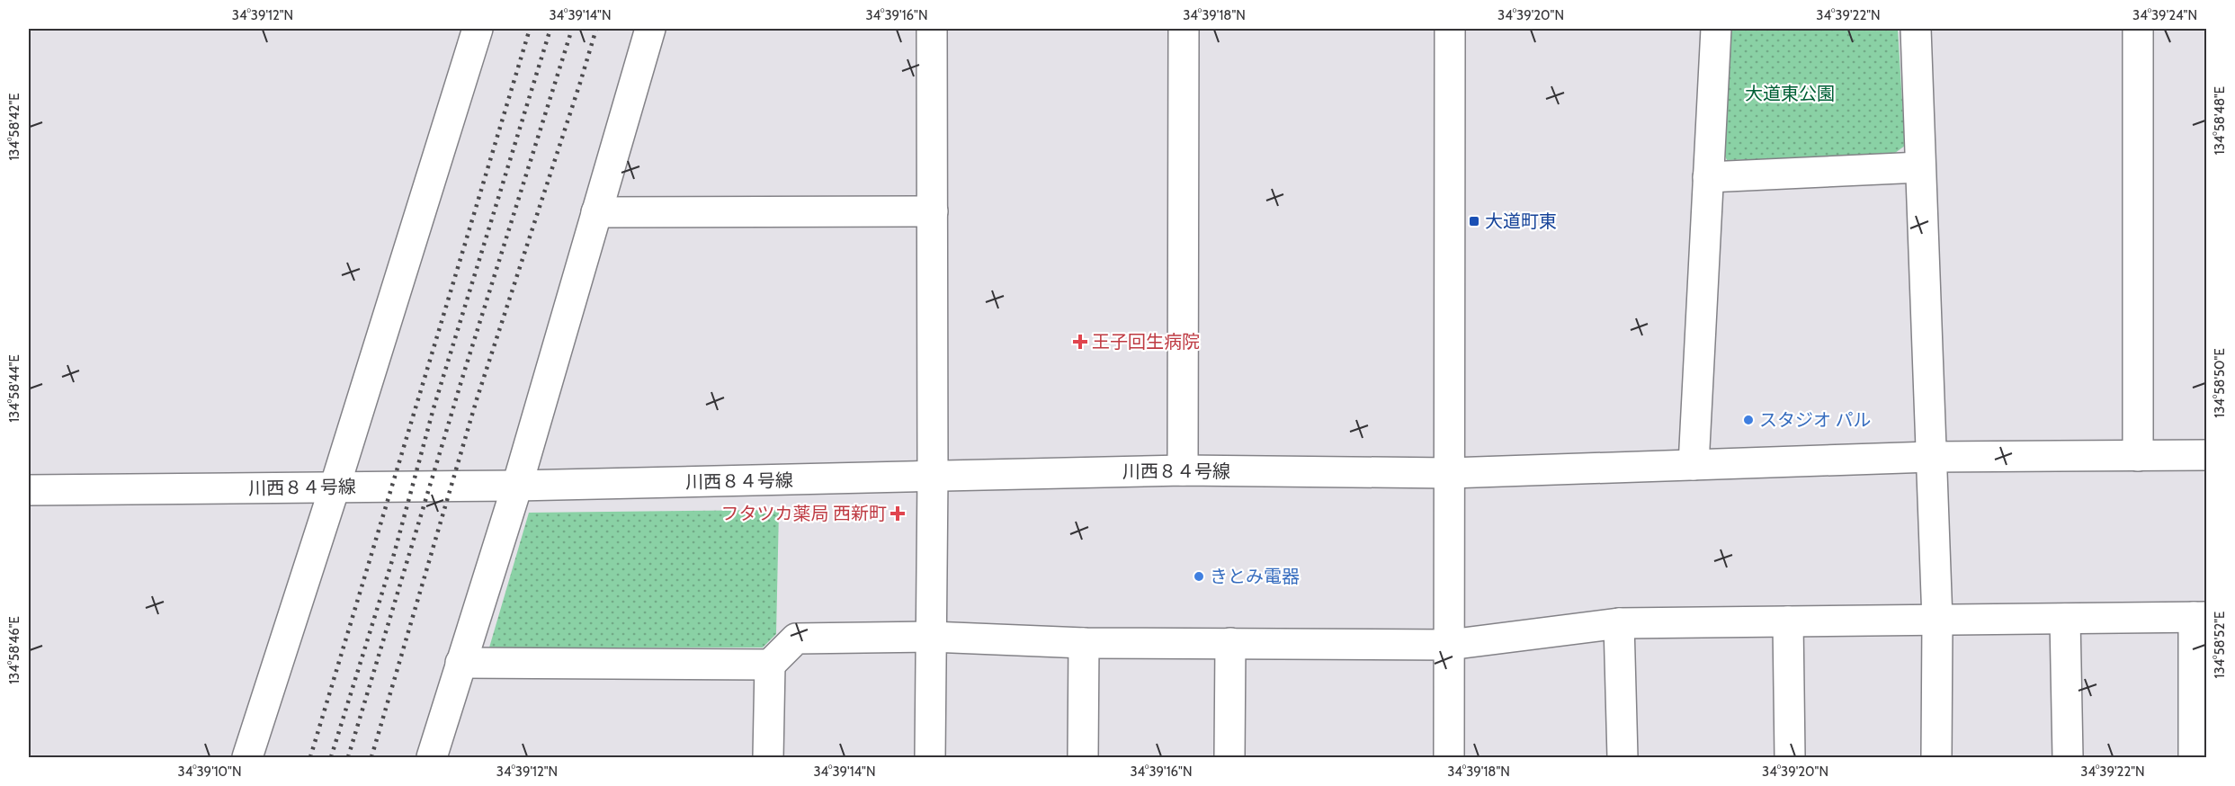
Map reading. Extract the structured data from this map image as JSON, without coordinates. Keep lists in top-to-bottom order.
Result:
{
  "streets": {
    "street": ["川西８４号線"]
  },
  "parks": ["大道東公園"],
  "places": {
    "transit": ["大道町東"],
    "health": ["王子回生病院", "フタツカ薬局 西新町"],
    "other": ["スタジオ パル", "きとみ電器"]
  },
  "coordinates": [
    "34°39'12\"N",
    "34°39'14\"N",
    "34°39'16\"N",
    "34°39'18\"N",
    "34°39'20\"N",
    "34°39'22\"N",
    "34°39'24\"N",
    "134°58'48\"E",
    "134°58'42\"E",
    "134°58'50\"E",
    "134°58'44\"E",
    "134°58'52\"E",
    "134°58'46\"E",
    "34°39'10\"N"
  ]
}
